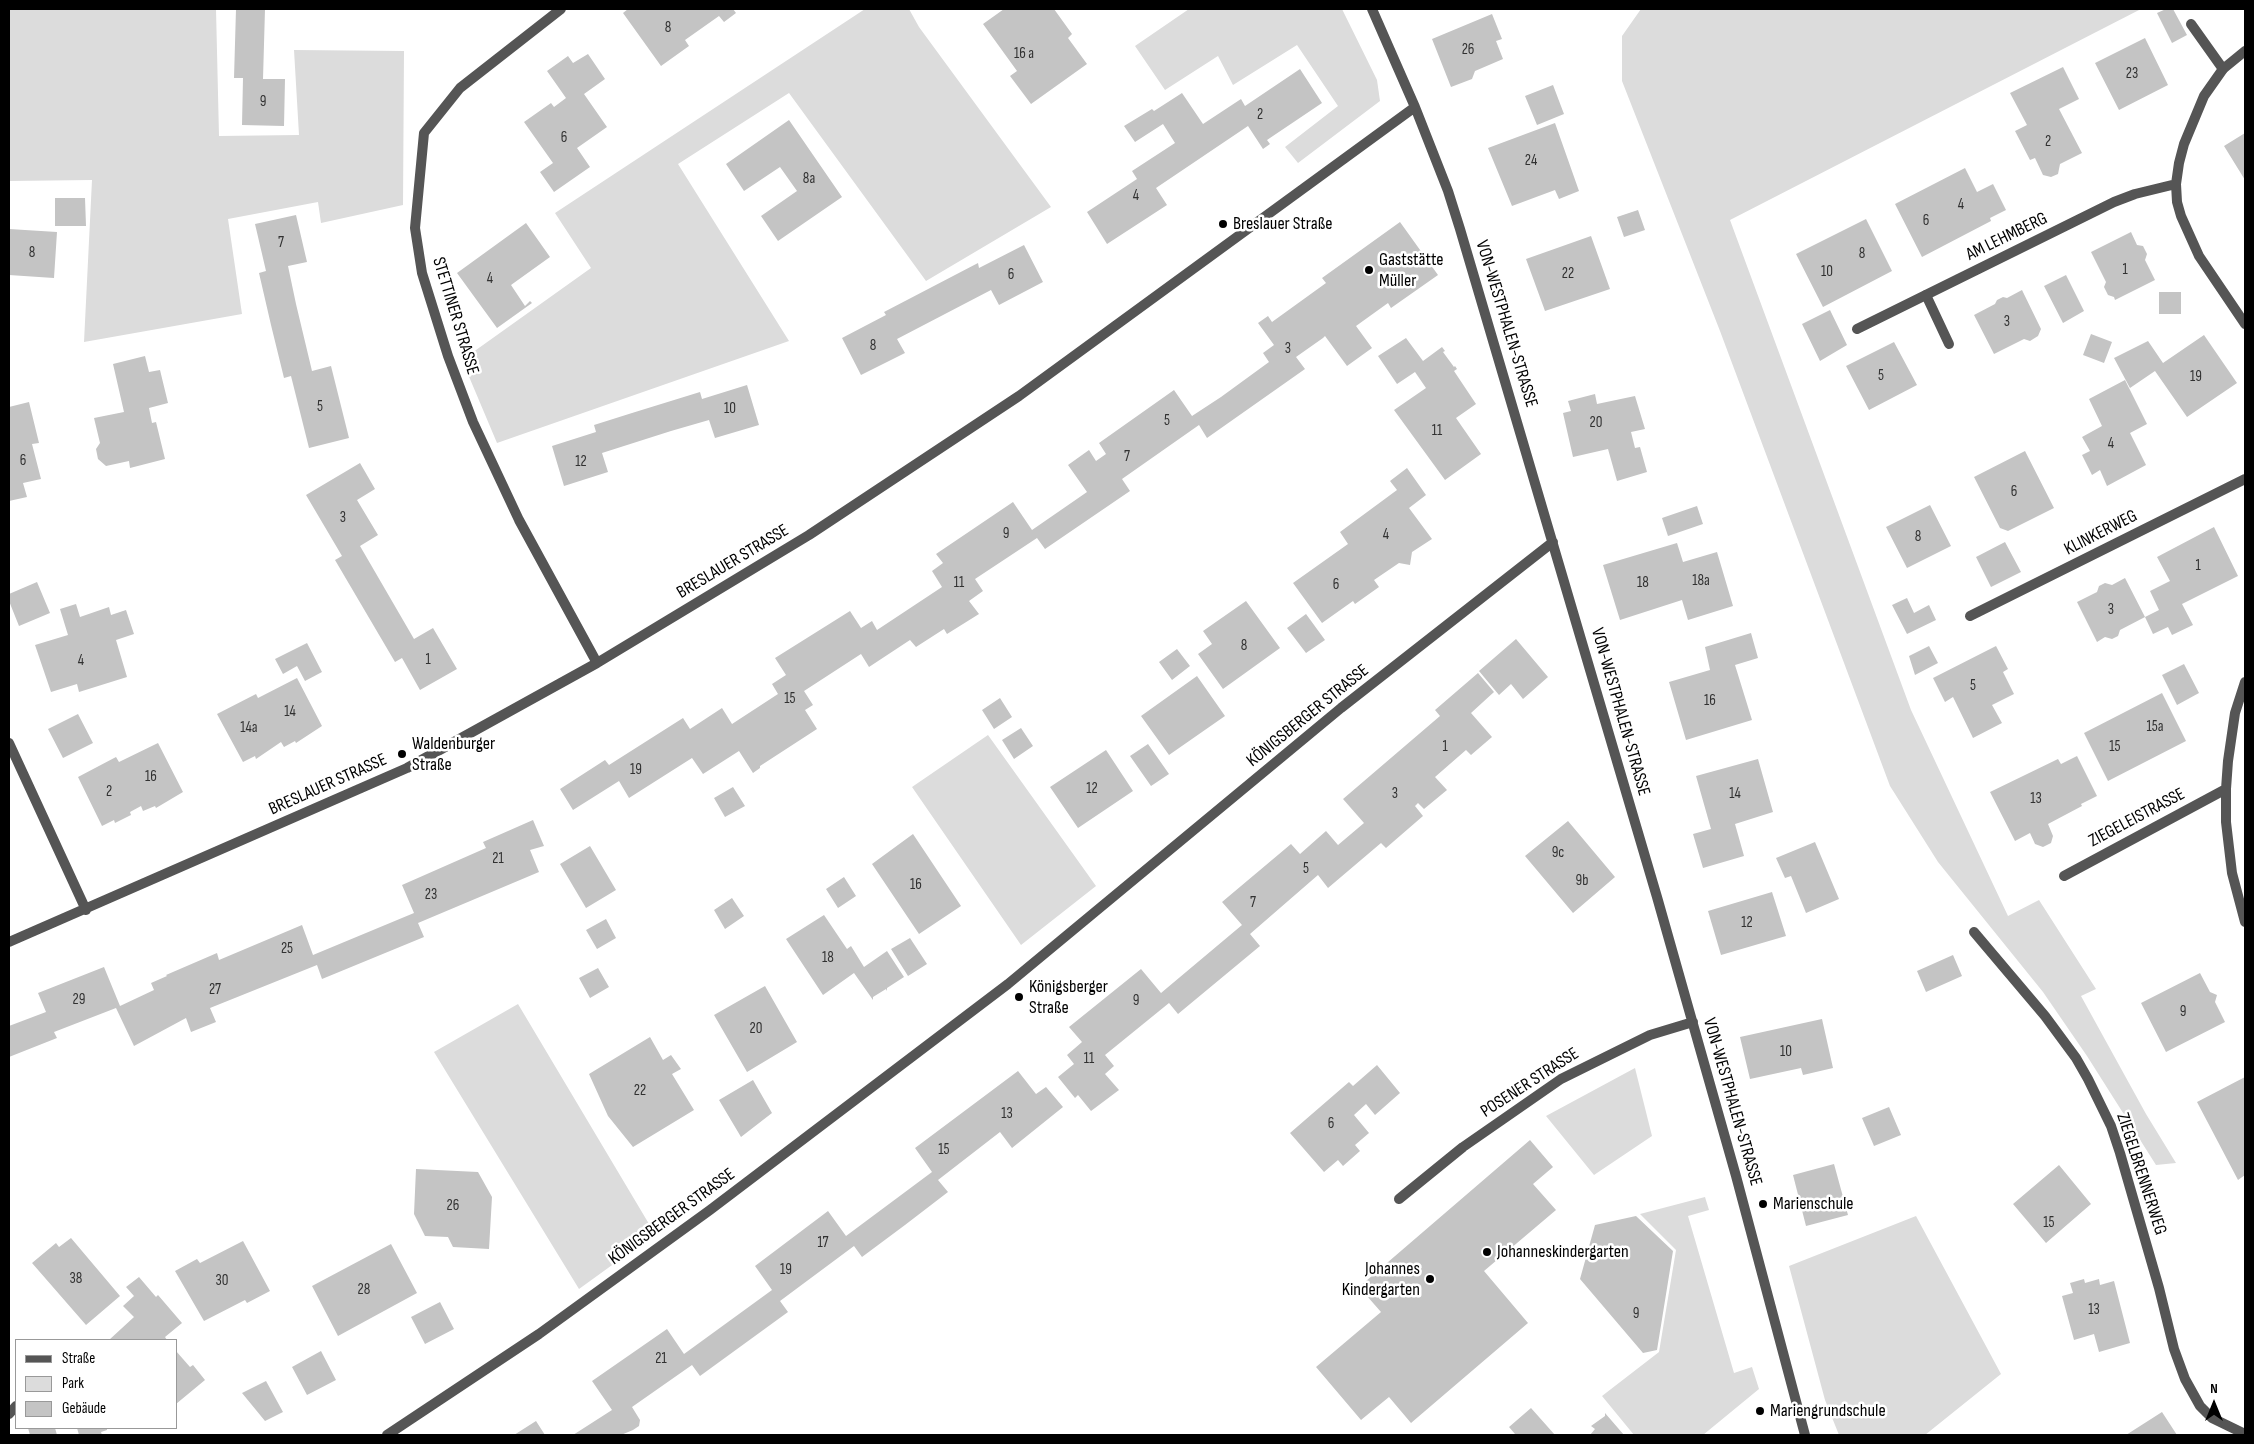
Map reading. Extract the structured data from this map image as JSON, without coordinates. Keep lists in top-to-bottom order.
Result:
{
  "streets": {
    "street": [
      "AM LEHMBERG",
      "STETTINER STRASSE",
      "VON-WESTPHALEN-STRASSE",
      "KLINKERWEG",
      "BRESLAUER STRASSE",
      "KÖNIGSBERGER STRASSE",
      "ZIEGELEISTRASSE",
      "POSENER STRASSE",
      "ZIEGELBRENNERWEG"
    ]
  },
  "crossings": [
    ["STETTINER STRASSE", "BRESLAUER STRASSE"],
    ["VON-WESTPHALEN-STRASSE", "BRESLAUER STRASSE"],
    ["VON-WESTPHALEN-STRASSE", "KÖNIGSBERGER STRASSE"],
    ["VON-WESTPHALEN-STRASSE", "POSENER STRASSE"]
  ],
  "places": [
    "Breslauer Straße",
    "Gaststätte Müller",
    "Waldenburger Straße",
    "Königsberger Straße",
    "Marienschule",
    "Johanneskindergarten",
    "Johannes Kindergarten",
    "Mariengrundschule"
  ],
  "house_numbers": [
    "8",
    "26",
    "16 a",
    "23",
    "9",
    "2",
    "6",
    "2",
    "24",
    "8a",
    "4",
    "4",
    "6",
    "7",
    "8",
    "8",
    "1",
    "10",
    "22",
    "6",
    "4",
    "3",
    "8",
    "3",
    "5",
    "19",
    "5",
    "10",
    "5",
    "20",
    "11",
    "4",
    "7",
    "6",
    "12",
    "6",
    "3",
    "9",
    "4",
    "8",
    "1",
    "18a",
    "11",
    "18",
    "6",
    "3",
    "8",
    "1",
    "4",
    "5",
    "15",
    "16",
    "14",
    "15a",
    "14a",
    "1",
    "15",
    "19",
    "16",
    "12",
    "2",
    "3",
    "14",
    "13",
    "9c",
    "21",
    "5",
    "9b",
    "16",
    "23",
    "7",
    "12",
    "25",
    "18",
    "27",
    "29",
    "9",
    "9",
    "20",
    "10",
    "11",
    "22",
    "13",
    "6",
    "15",
    "26",
    "15",
    "17",
    "19",
    "38",
    "30",
    "28",
    "13",
    "9",
    "21"
  ],
  "legend": ["Straße", "Park", "Gebäude"],
  "north": "top"
}
